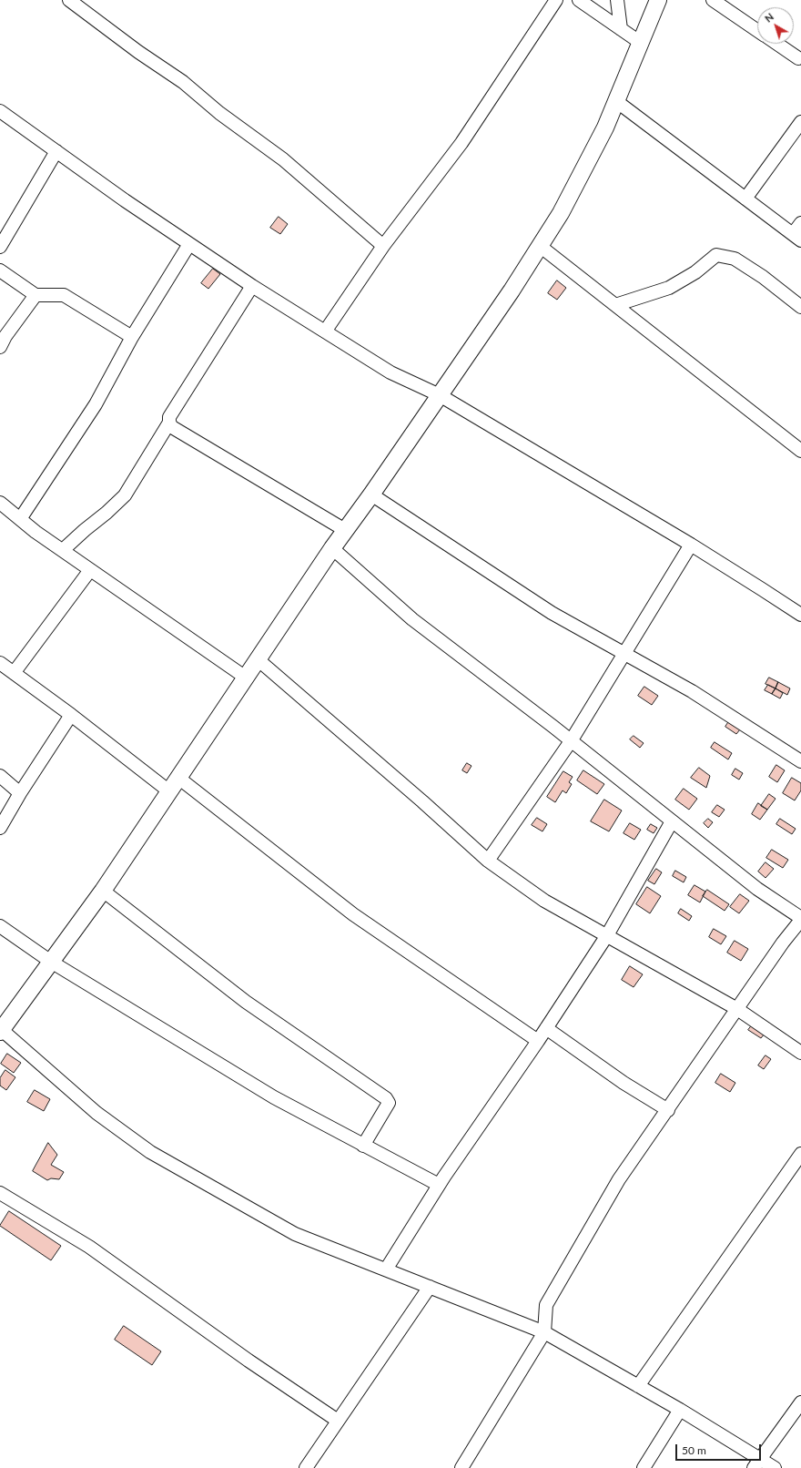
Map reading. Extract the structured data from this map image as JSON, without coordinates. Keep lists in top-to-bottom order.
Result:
{
  "scale_bar": "50 m",
  "north": "top left"
}
